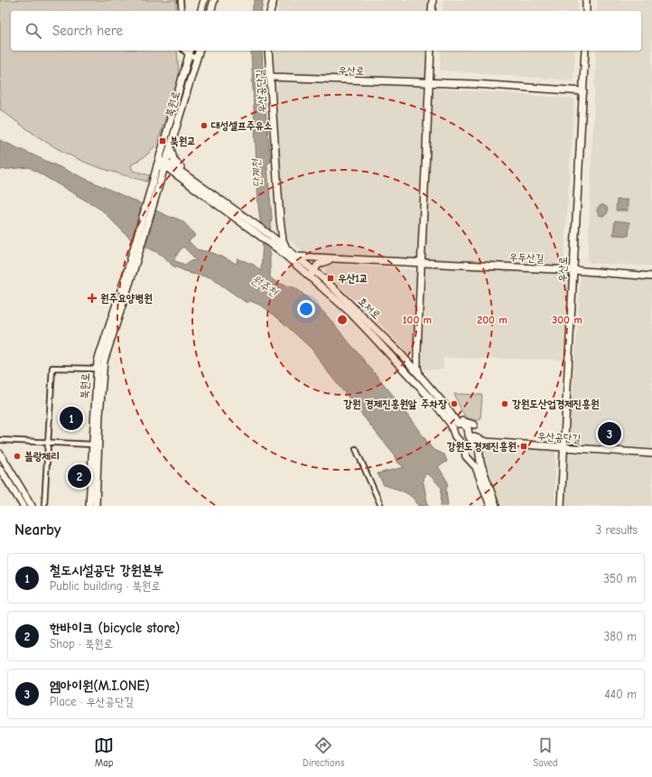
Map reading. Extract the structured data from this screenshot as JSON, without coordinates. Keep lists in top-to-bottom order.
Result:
{
  "streets": {
    "street": [
      "우산로",
      "우산공단길",
      "북원로",
      "우두산길",
      "호저로"
    ]
  },
  "crossings": [
    ["우산로", "우산공단길"],
    ["우산로", "우두산길"],
    ["우산공단길", "호저로"],
    ["우두산길", "호저로"]
  ],
  "water": ["단계천", "원주천"],
  "places": {
    "other": [
      "대성셀프주유소",
      "강원 경제진흥원앞 주차장",
      "강원도산업경제진흥원",
      "블랑제리"
    ],
    "transit": ["북원교", "우산1교", "강원도경제진흥원"],
    "health": ["원주요양병원"]
  },
  "page": {
    "search": "Search here",
    "pins": ["1", "3", "2"],
    "heading": ["Nearby", "3 results"],
    "list": [
      {
        "mark": "1",
        "name": "철도시설공단 강원본부",
        "note": "Public building · 북원로",
        "value": "350 m"
      },
      {
        "mark": "2",
        "name": "한바이크 (bicycle store)",
        "note": "Shop · 북원로",
        "value": "380 m"
      },
      {
        "mark": "3",
        "name": "엠아이원(M.I.ONE)",
        "note": "Place · 우산공단길",
        "value": "440 m"
      }
    ],
    "nav": ["Map", "Directions", "Saved"]
  },
  "rings": ["100 m", "200 m", "300 m"]
}
